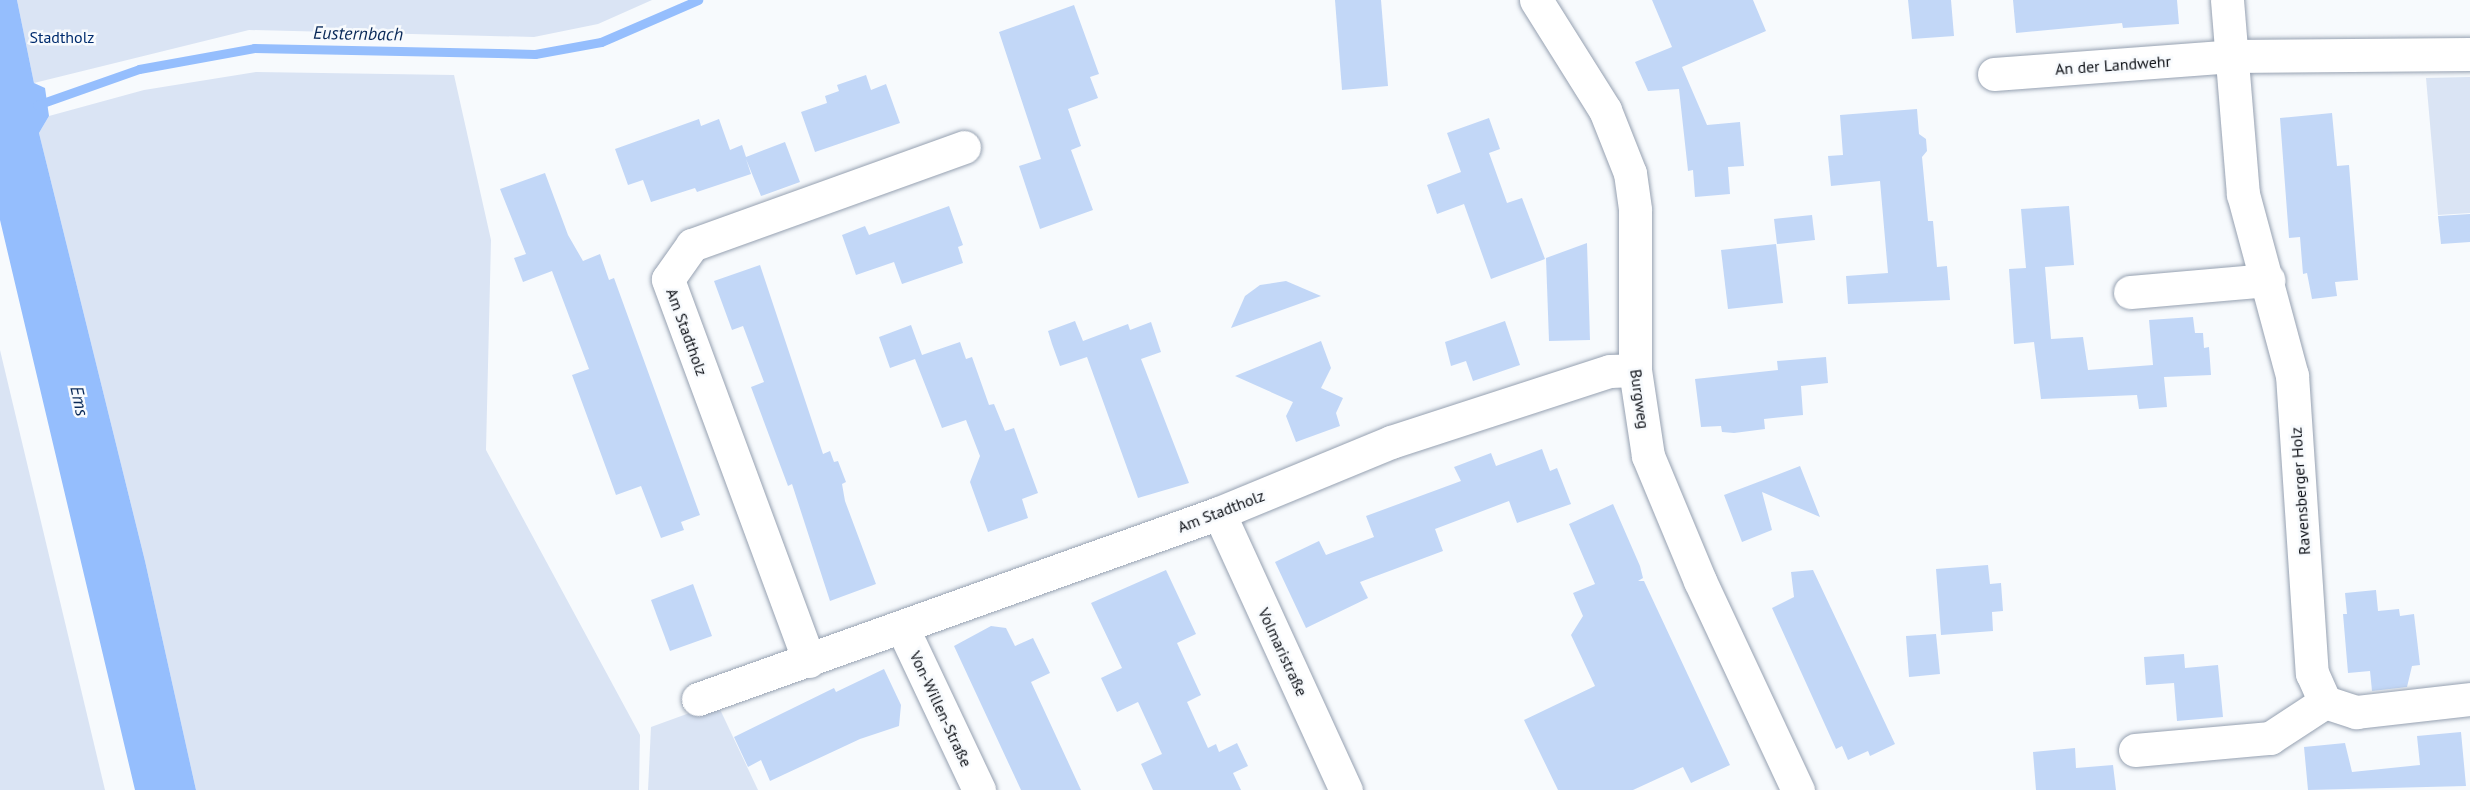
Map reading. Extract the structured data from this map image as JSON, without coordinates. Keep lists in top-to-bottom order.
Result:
{
  "streets": {
    "street": [
      "An der Landwehr",
      "Am Stadtholz",
      "Burgweg",
      "Ravensberger Holz",
      "Volmaristraße",
      "Von-Willen-Straße"
    ]
  },
  "crossings": [
    ["An der Landwehr", "Ravensberger Holz"],
    ["Am Stadtholz", "Burgweg"],
    ["Am Stadtholz", "Volmaristraße"],
    ["Am Stadtholz", "Von-Willen-Straße"]
  ],
  "water": ["Eusternbach", "Ems"],
  "parks": ["Stadtholz"]
}
